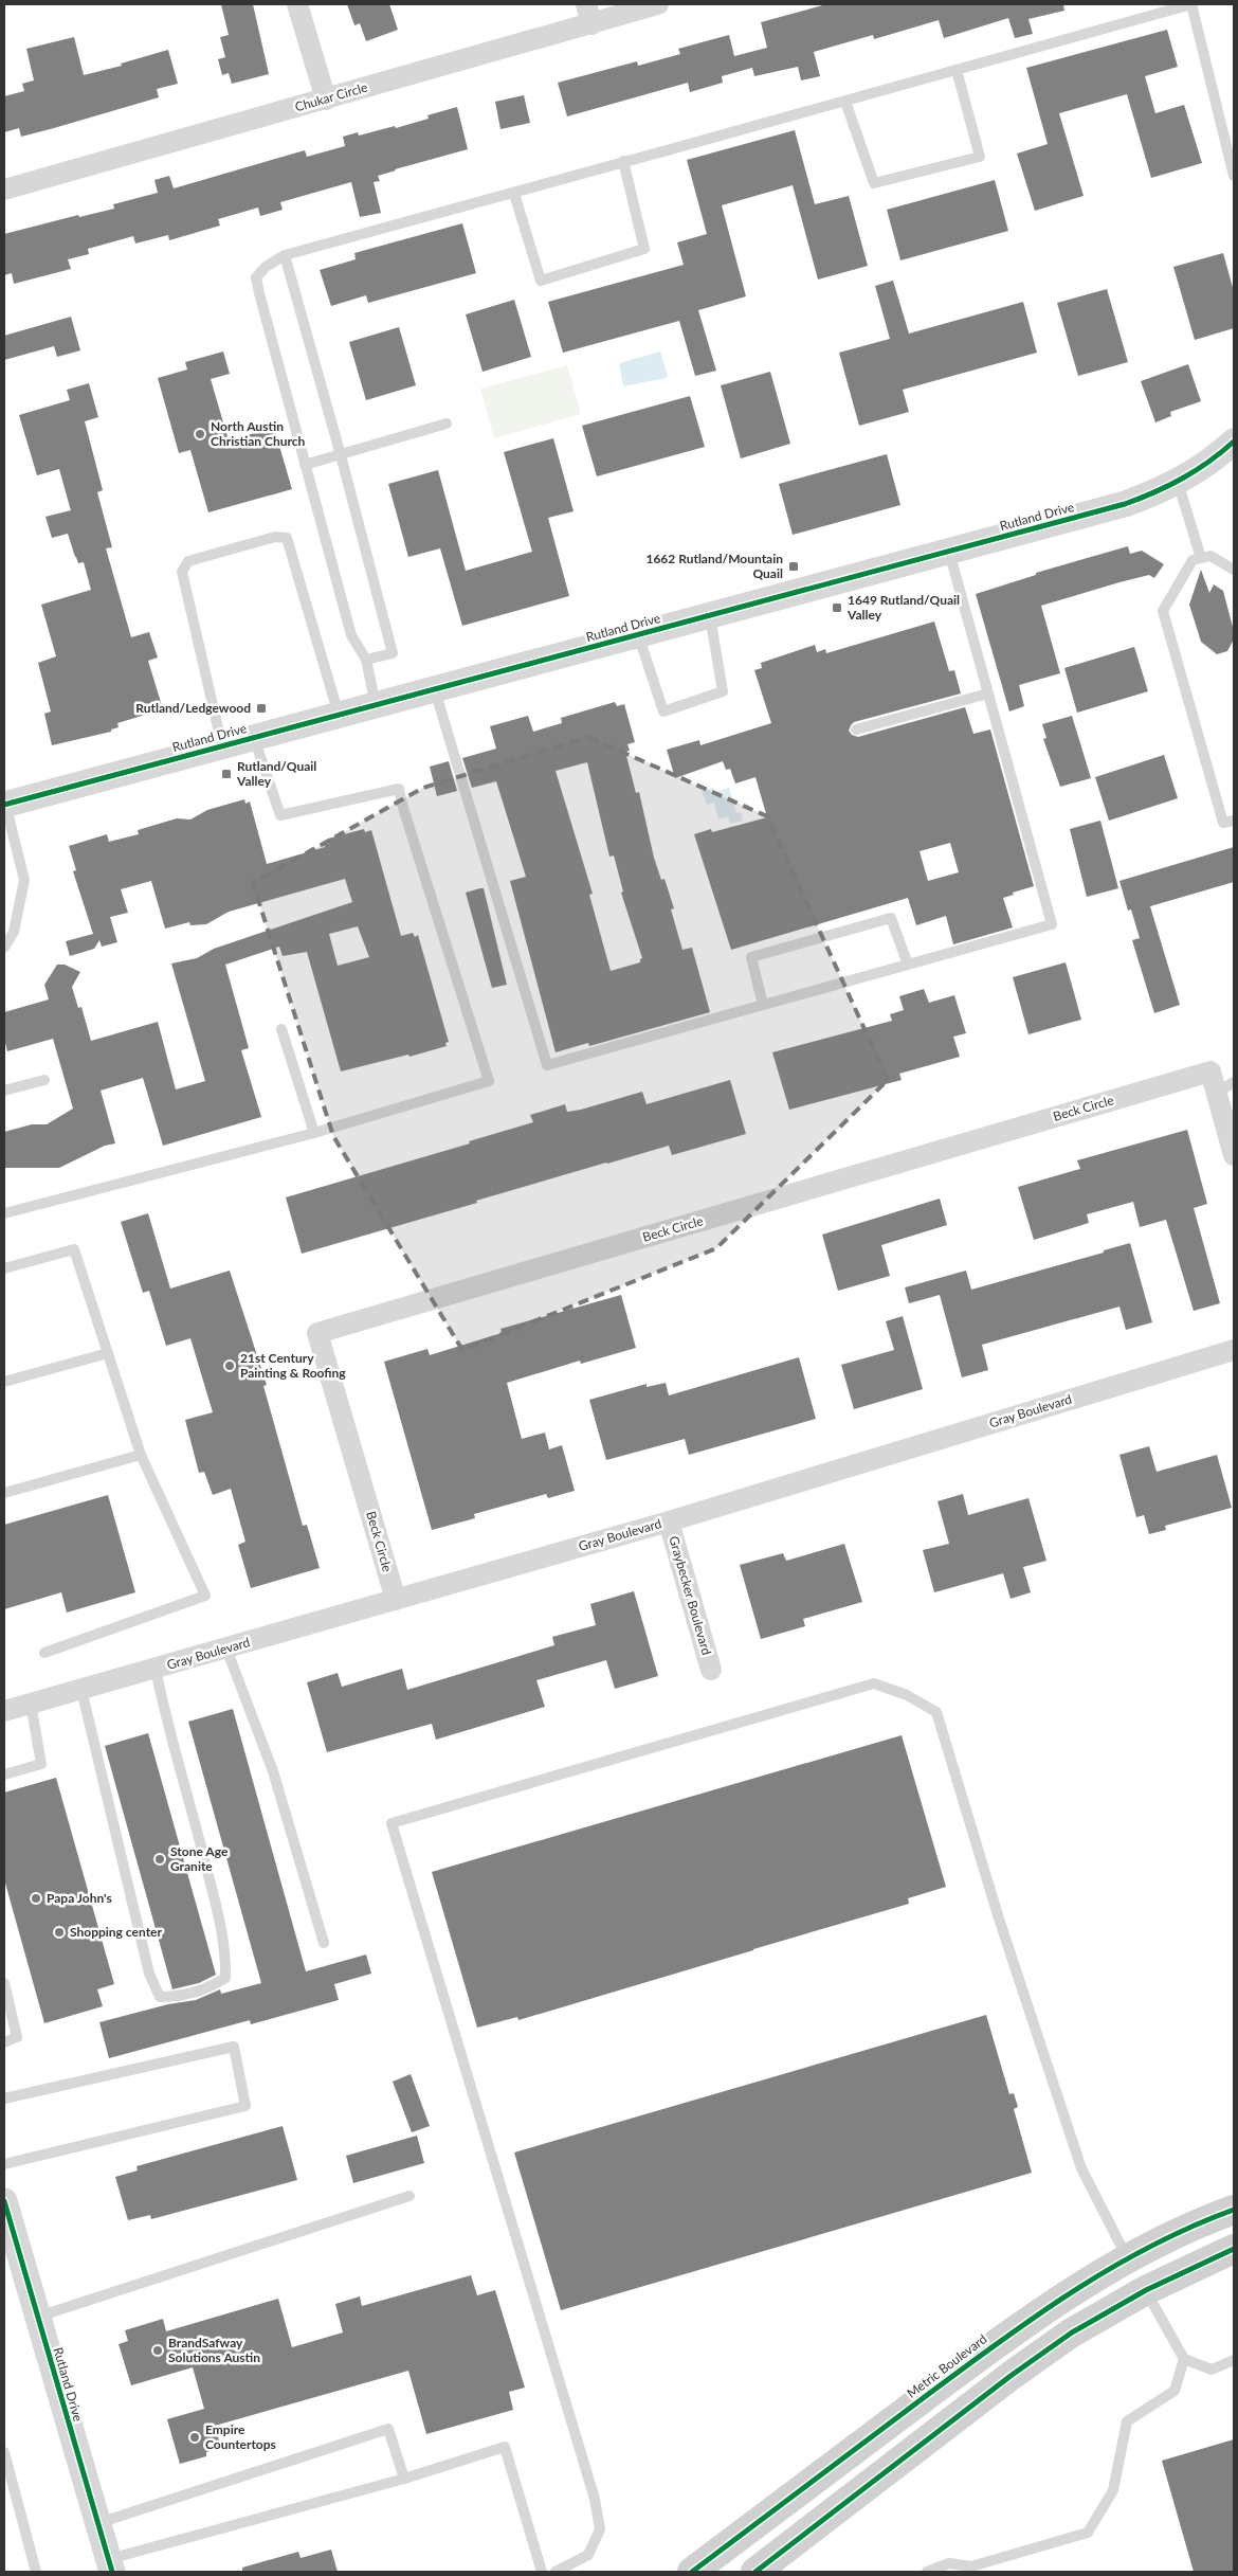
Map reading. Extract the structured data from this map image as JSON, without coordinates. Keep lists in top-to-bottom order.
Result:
{
  "streets": {
    "main road": ["Metric Boulevard"],
    "street": [
      "Chukar Circle",
      "Rutland Drive",
      "Beck Circle",
      "Gray Boulevard",
      "Graybecker Boulevard"
    ]
  },
  "crossings": [
    ["Beck Circle", "Gray Boulevard"],
    ["Gray Boulevard", "Graybecker Boulevard"]
  ],
  "places": {
    "other": [
      "North Austin Christian Church",
      "21st Century Painting & Roofing",
      "Stone Age Granite",
      "Papa John's",
      "Shopping center",
      "BrandSafway Solutions Austin",
      "Empire Countertops"
    ],
    "transit": [
      "1662 Rutland/Mountain Quail",
      "1649 Rutland/Quail Valley",
      "Rutland/Ledgewood",
      "Rutland/Quail Valley"
    ]
  }
}
